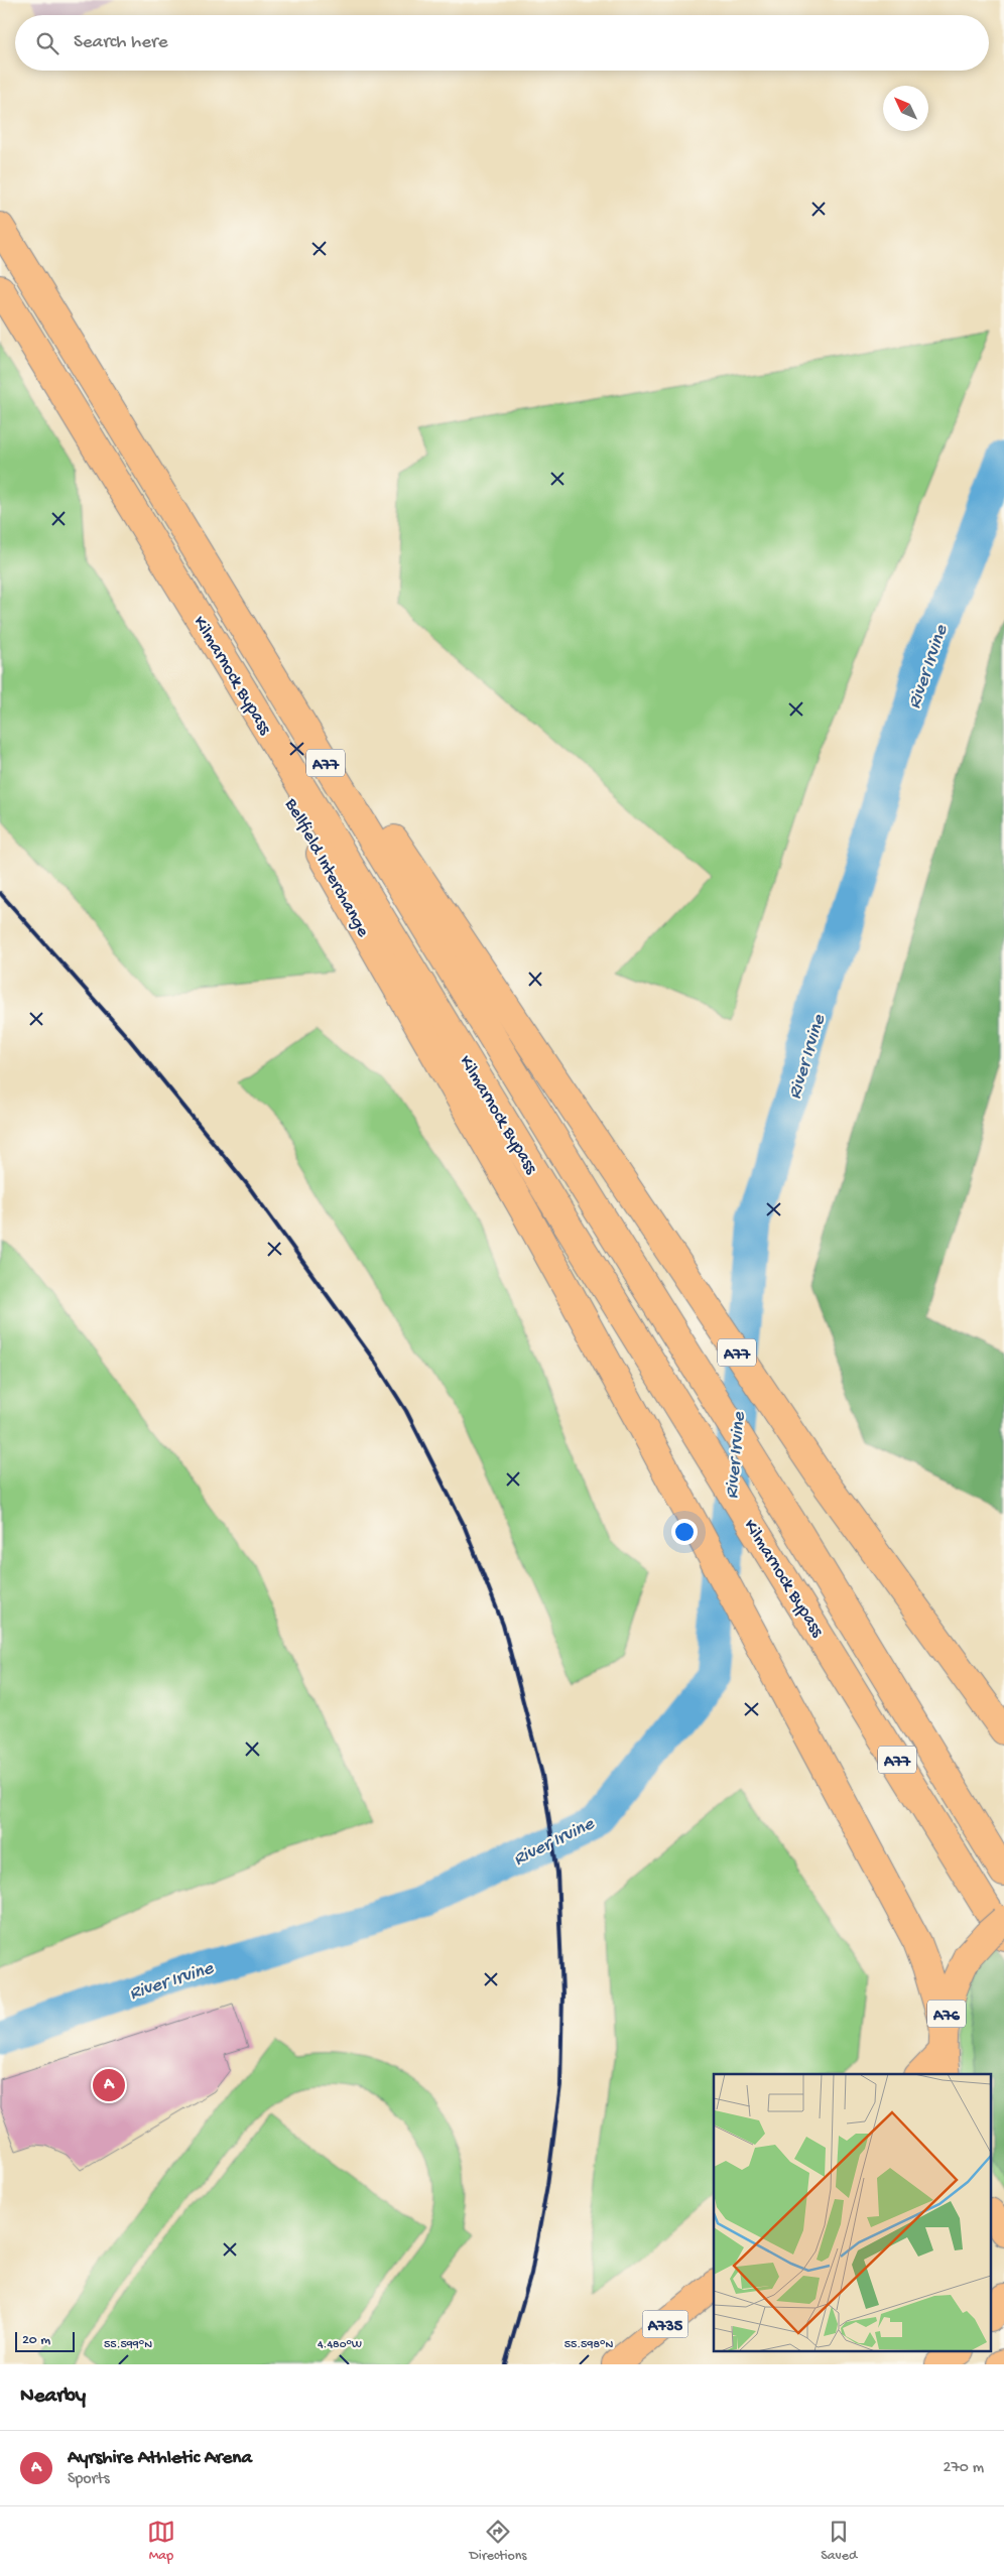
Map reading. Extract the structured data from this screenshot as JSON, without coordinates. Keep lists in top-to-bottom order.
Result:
{
  "streets": {
    "main road": [
      "Kilmarnock Bypass",
      "A77",
      "Bellfield Interchange",
      "A76",
      "A735"
    ]
  },
  "crossings": [
    ["Kilmarnock Bypass", "A77"],
    ["Kilmarnock Bypass", "Bellfield Interchange"],
    ["Bellfield Interchange", "A76"]
  ],
  "water": ["River Irvine"],
  "scale_bar": "20 m",
  "north": "top left",
  "page": {
    "search": "Search here",
    "pins": "A",
    "scale": "20 m",
    "heading": "Nearby",
    "list": [
      {
        "mark": "A",
        "name": "Ayrshire Athletic Arena",
        "note": "Sports",
        "value": "270 m"
      }
    ],
    "nav": ["Map", "Directions", "Saved"]
  },
  "coordinates": ["55.599°N", "55.598°N", "4.480°W"]
}
